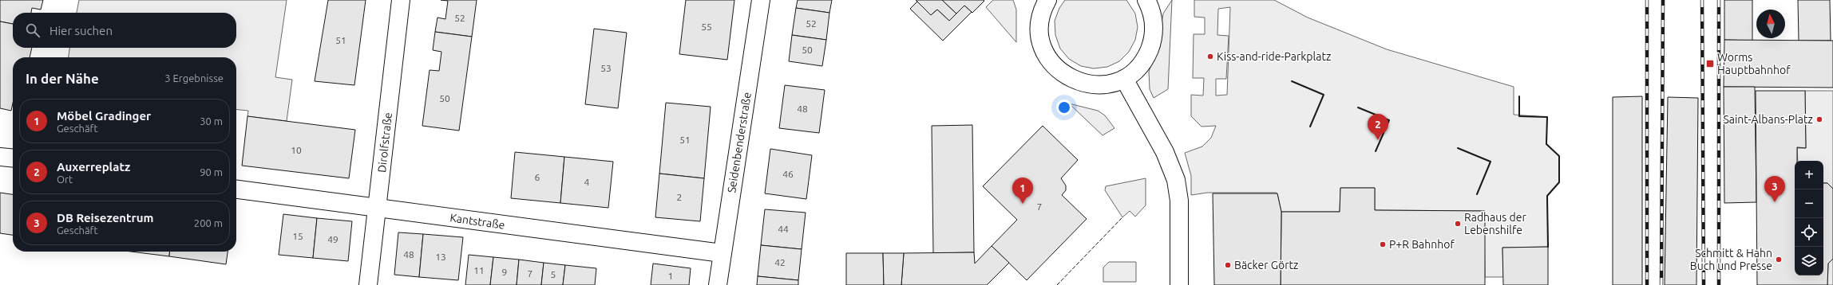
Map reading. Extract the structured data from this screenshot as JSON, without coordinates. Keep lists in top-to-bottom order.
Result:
{
  "streets": {
    "street": ["Dirolfstraße", "Seidenbenderstraße", "Kantstraße"]
  },
  "crossings": [
    ["Dirolfstraße", "Kantstraße"],
    ["Seidenbenderstraße", "Kantstraße"]
  ],
  "places": {
    "other": [
      "Kiss-and-ride-Parkplatz",
      "Saint-Albans-Platz",
      "Radhaus der Lebenshilfe",
      "P+R Bahnhof",
      "Schmitt & Hahn Buch und Presse",
      "Bäcker Görtz"
    ],
    "transit": ["Worms Hauptbahnhof"]
  },
  "house_numbers": [
    "52",
    "52",
    "55",
    "51",
    "50",
    "53",
    "50",
    "48",
    "51",
    "10",
    "46",
    "6",
    "4",
    "2",
    "7",
    "44",
    "15",
    "49",
    "48",
    "13",
    "42",
    "11",
    "9",
    "7",
    "5",
    "1"
  ],
  "north": "top",
  "page": {
    "search": "Hier suchen",
    "heading": ["In der Nähe", "3 Ergebnisse"],
    "list": [
      {
        "mark": "1",
        "name": "Möbel Gradinger",
        "note": "Geschäft",
        "value": "30 m"
      },
      {
        "mark": "2",
        "name": "Auxerreplatz",
        "note": "Ort",
        "value": "90 m"
      },
      {
        "mark": "3",
        "name": "DB Reisezentrum",
        "note": "Geschäft",
        "value": "200 m"
      }
    ],
    "pins": ["2", "3", "1"],
    "map_buttons": ["+", "−"]
  }
}
